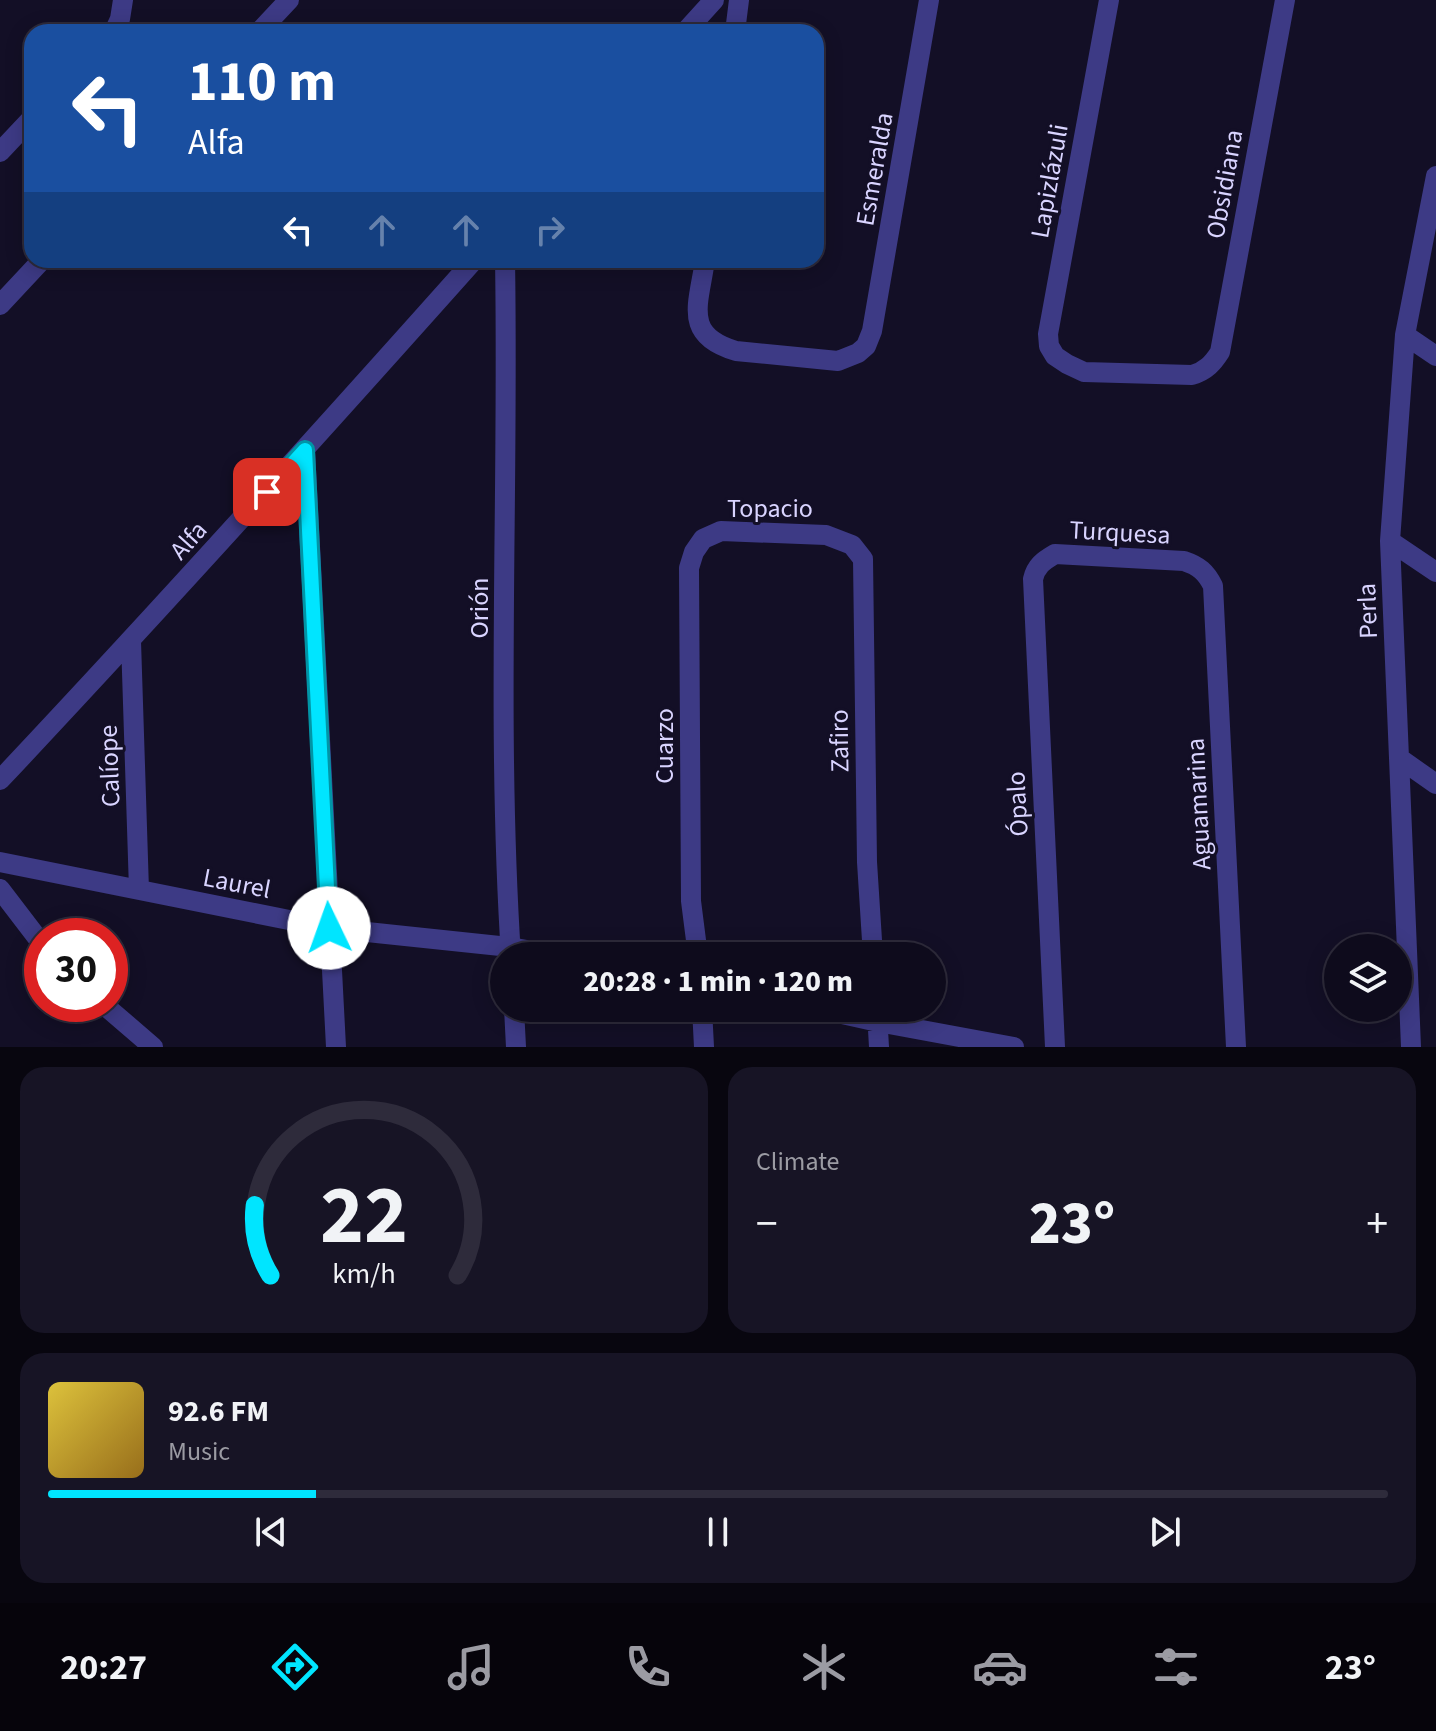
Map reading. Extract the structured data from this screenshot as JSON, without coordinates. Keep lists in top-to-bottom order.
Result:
{
  "streets": {
    "street": [
      "Esmeralda",
      "Lapizlázuli",
      "Obsidiana",
      "Topacio",
      "Turquesa",
      "Alfa",
      "Orión",
      "Perla",
      "Zafiro",
      "Cuarzo",
      "Calíope",
      "Ópalo",
      "Aguamarina",
      "Laurel"
    ]
  },
  "crossings": [
    ["Lapizlázuli", "Obsidiana"],
    ["Topacio", "Zafiro"],
    ["Topacio", "Cuarzo"],
    ["Turquesa", "Ópalo"],
    ["Turquesa", "Aguamarina"],
    ["Alfa", "Calíope"],
    ["Calíope", "Laurel"]
  ],
  "page": {
    "turn": ["110 m", "Alfa"],
    "limit": "30",
    "trip": "20:28 · 1 min · 120 m",
    "tile": "Climate",
    "heat": ["−", "23°", "+"],
    "song": ["92.6 FM", "Music"],
    "tabs": ["20:27", "23°"],
    "gauge": ["22", "km/h"]
  }
}
